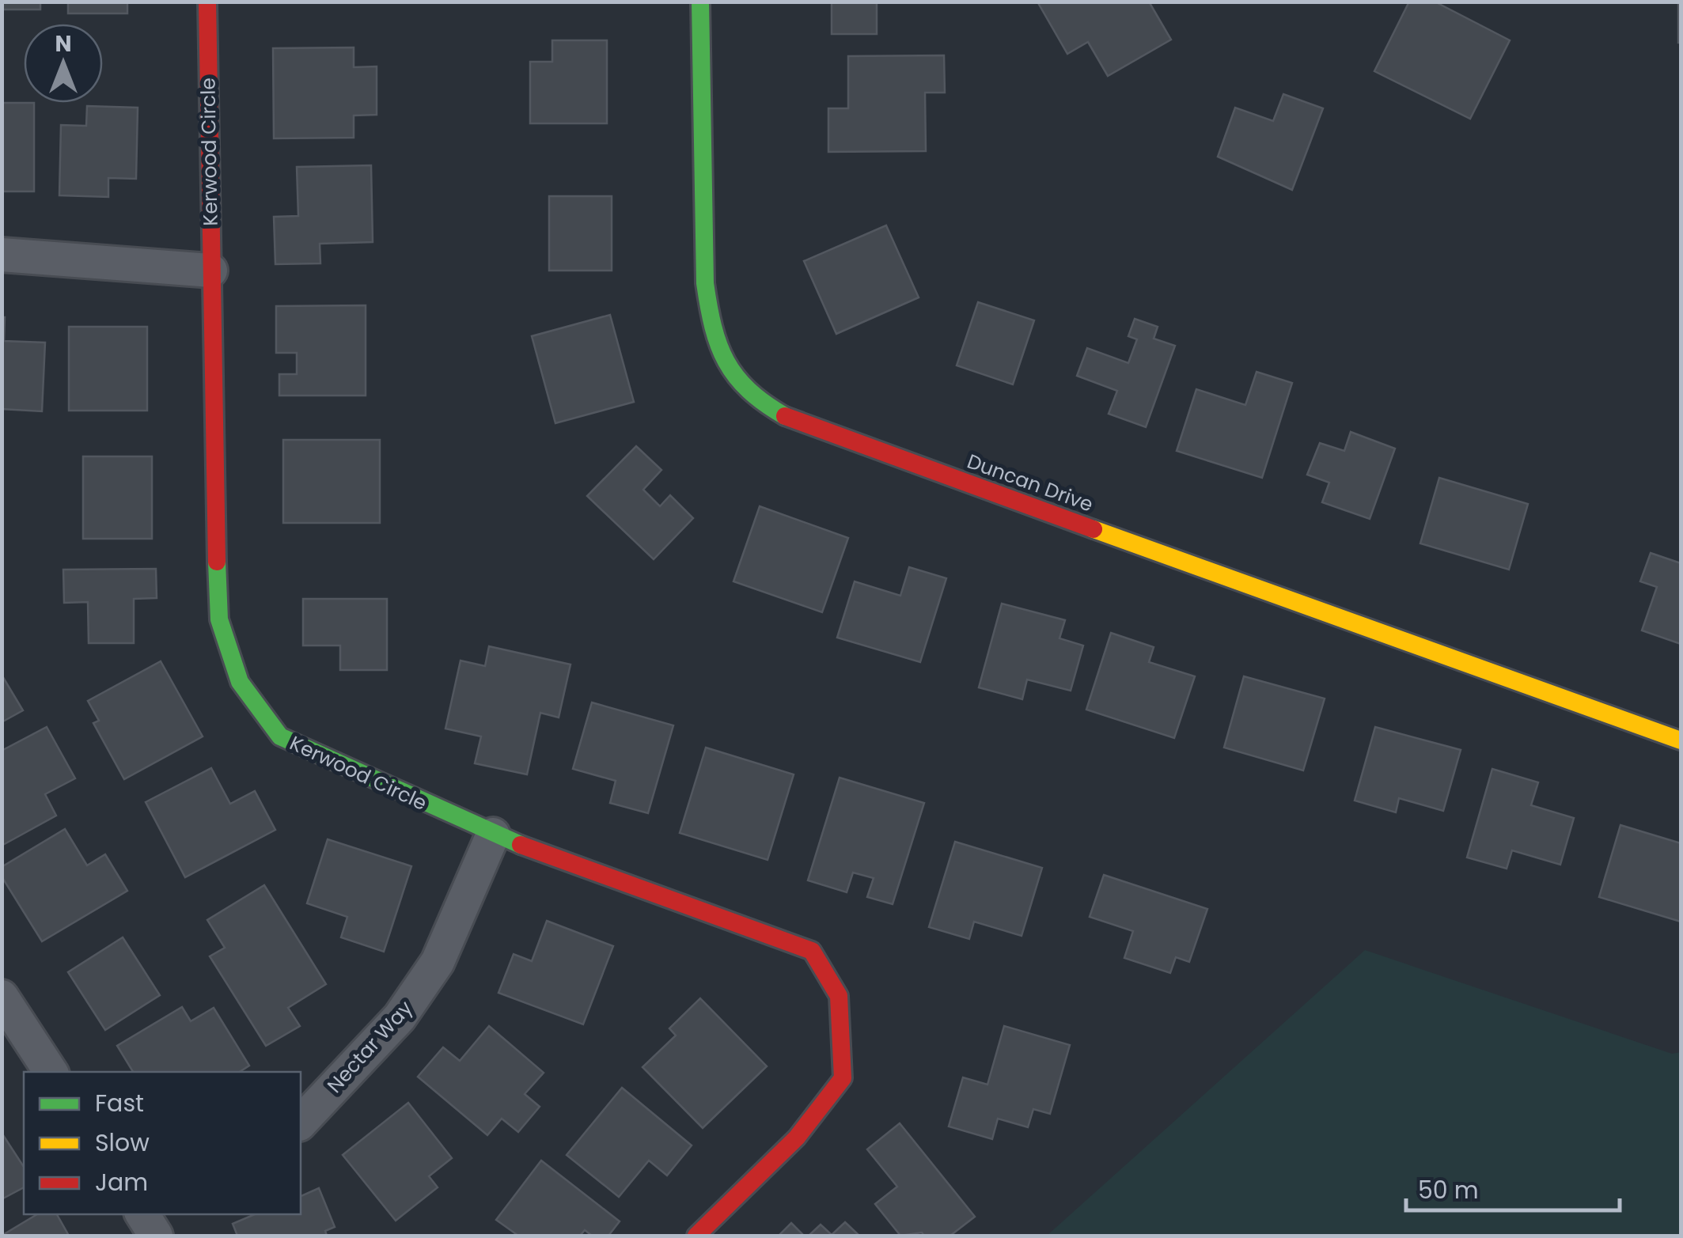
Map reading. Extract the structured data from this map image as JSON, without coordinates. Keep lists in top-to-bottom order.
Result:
{
  "streets": {
    "street": ["Kerwood Circle", "Duncan Drive", "Nectar Way"]
  },
  "crossings": [
    ["Kerwood Circle", "Nectar Way"]
  ],
  "legend": ["Fast", "Slow", "Jam"],
  "scale_bar": "50 m",
  "north": "top"
}
